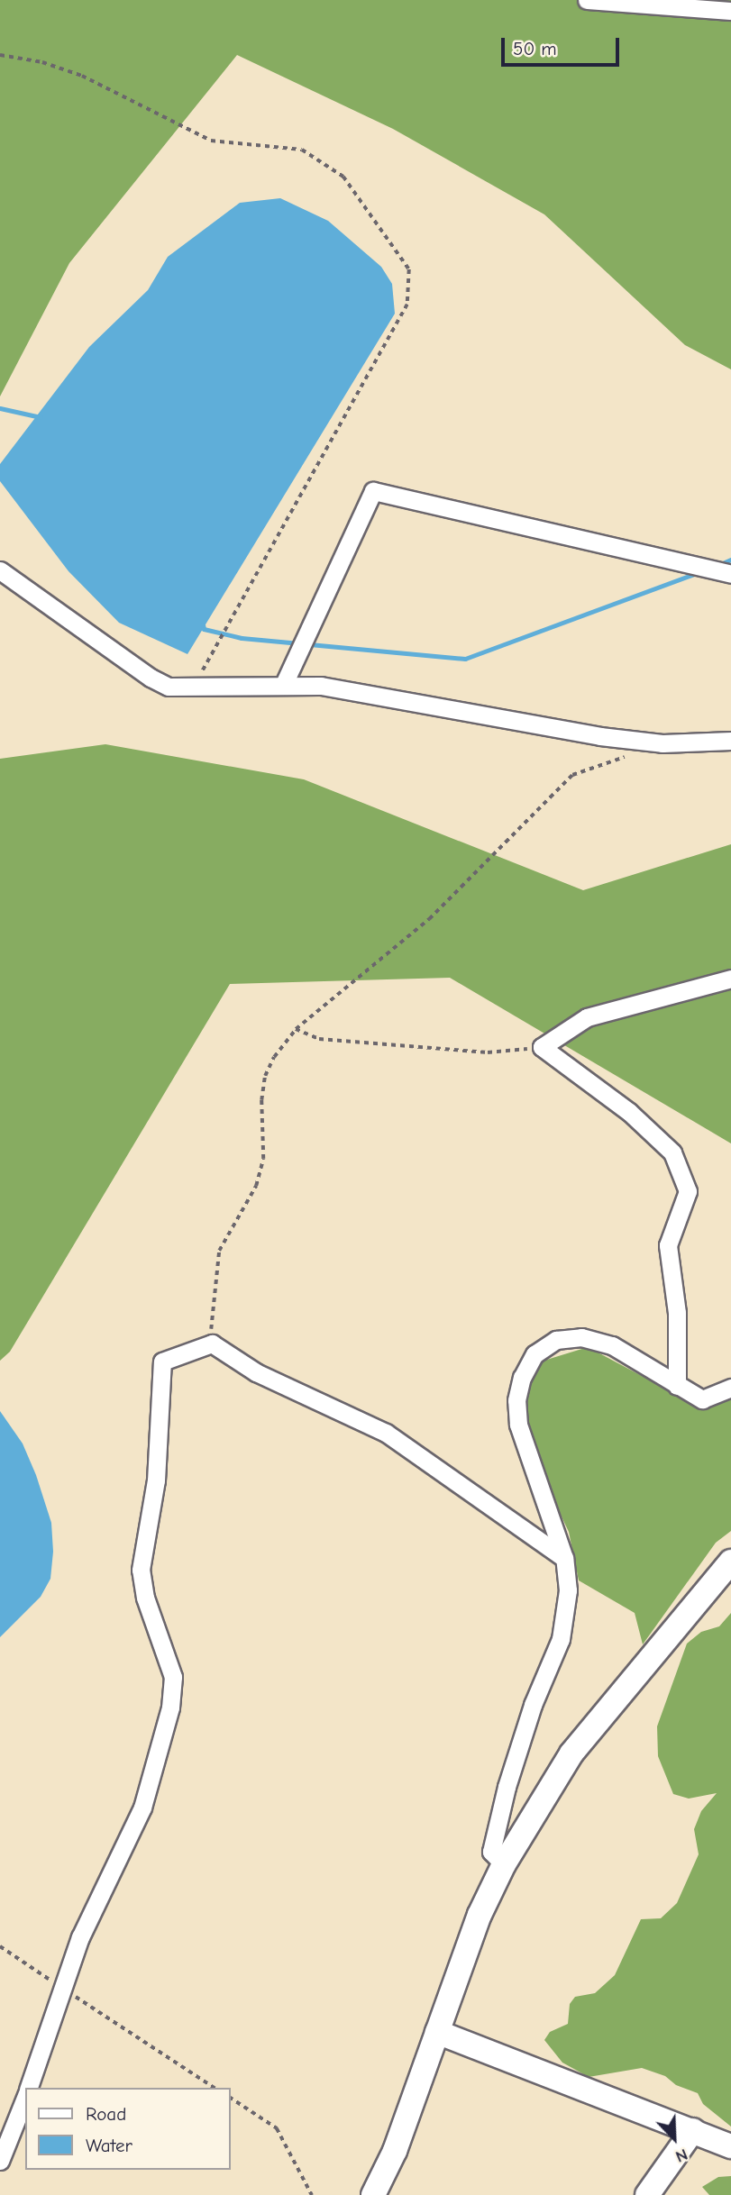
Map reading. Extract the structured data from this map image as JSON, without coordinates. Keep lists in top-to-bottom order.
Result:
{
  "legend": ["Road", "Water"],
  "scale_bar": "50 m",
  "north": "bottom right"
}
